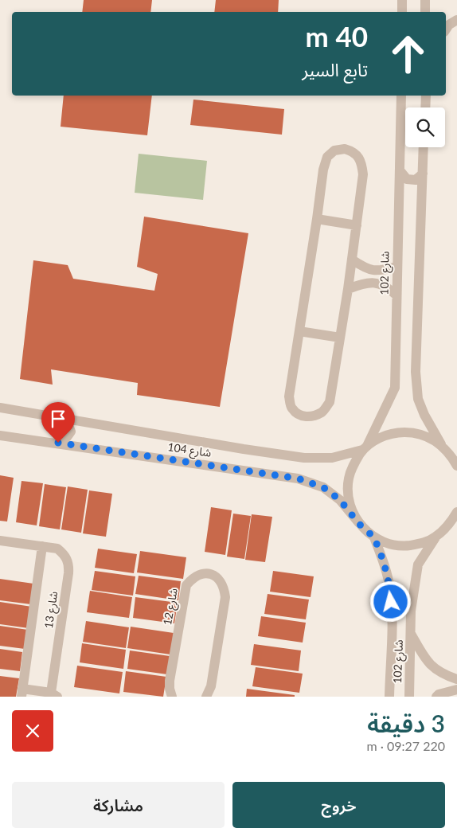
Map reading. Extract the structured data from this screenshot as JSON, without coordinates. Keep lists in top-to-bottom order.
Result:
{
  "streets": {
    "street": [
      "شارع 102",
      "شارع 104",
      "شارع 12",
      "شارع 13"
    ]
  },
  "crossings": [
    ["شارع 102", "شارع 104"]
  ],
  "page": {
    "turn": ["40 m", "تابع السير"],
    "heading": ["3 دقيقة", "220 m · 09:27"],
    "buttons": ["خروج", "مشاركة"]
  }
}
